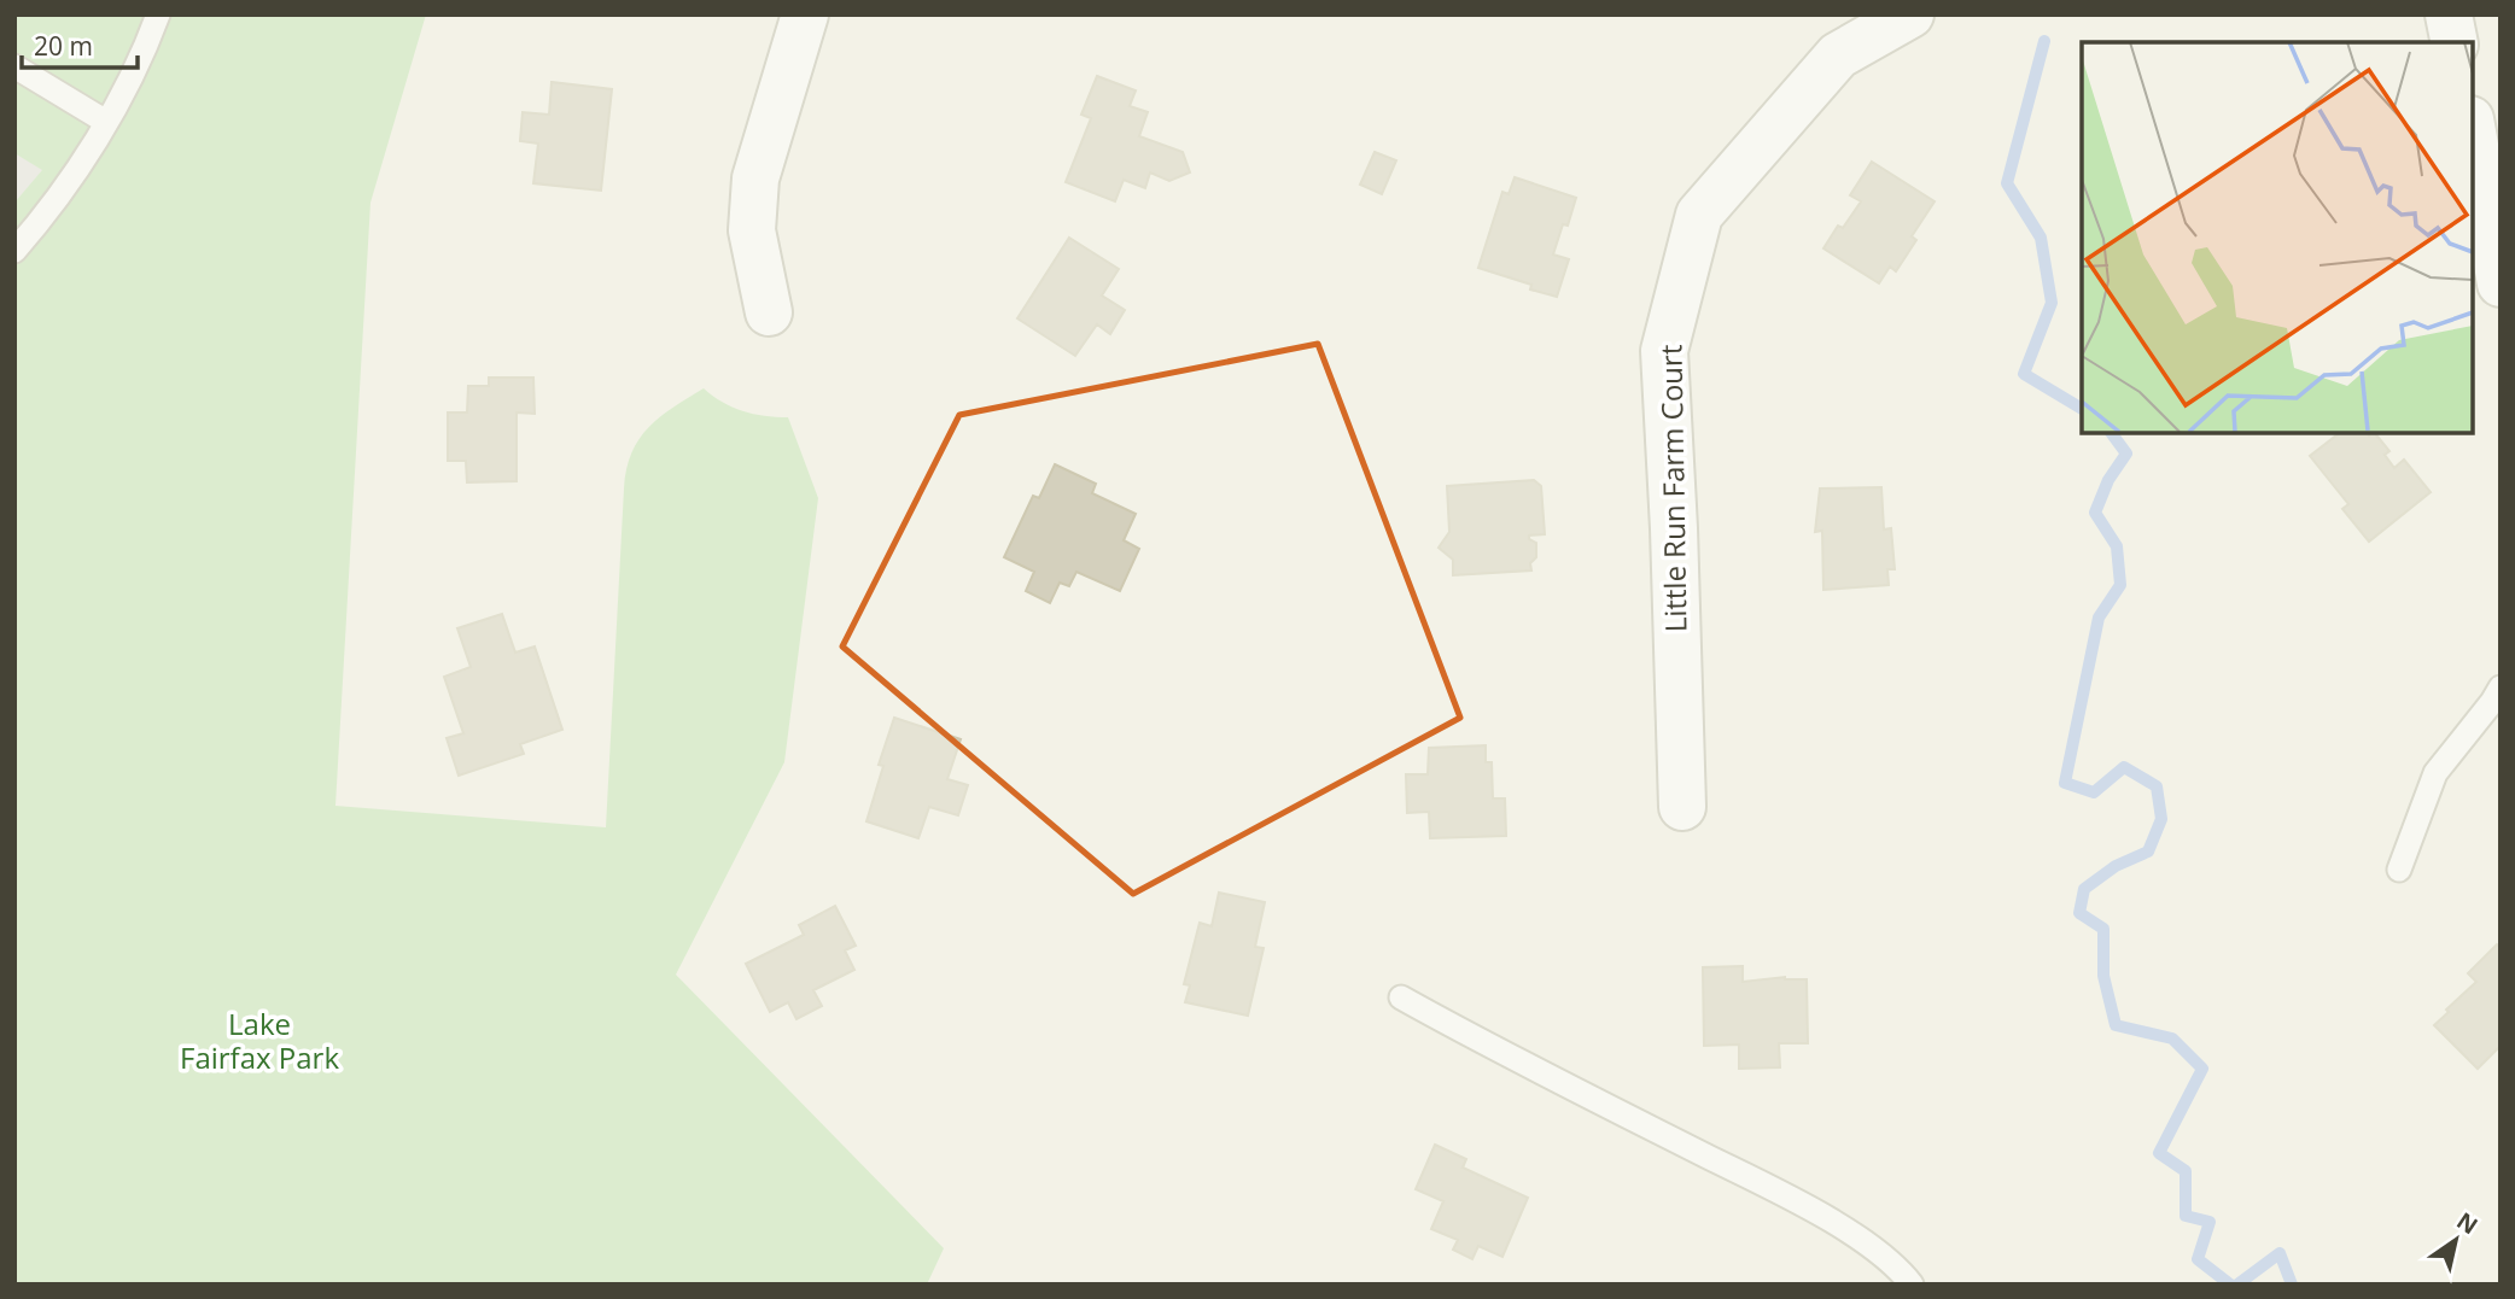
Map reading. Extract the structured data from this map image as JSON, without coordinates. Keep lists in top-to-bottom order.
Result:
{
  "streets": {
    "street": ["Little Run Farm Court"]
  },
  "parks": ["Lake Fairfax Park"],
  "scale_bar": "20 m",
  "north": "top right"
}
